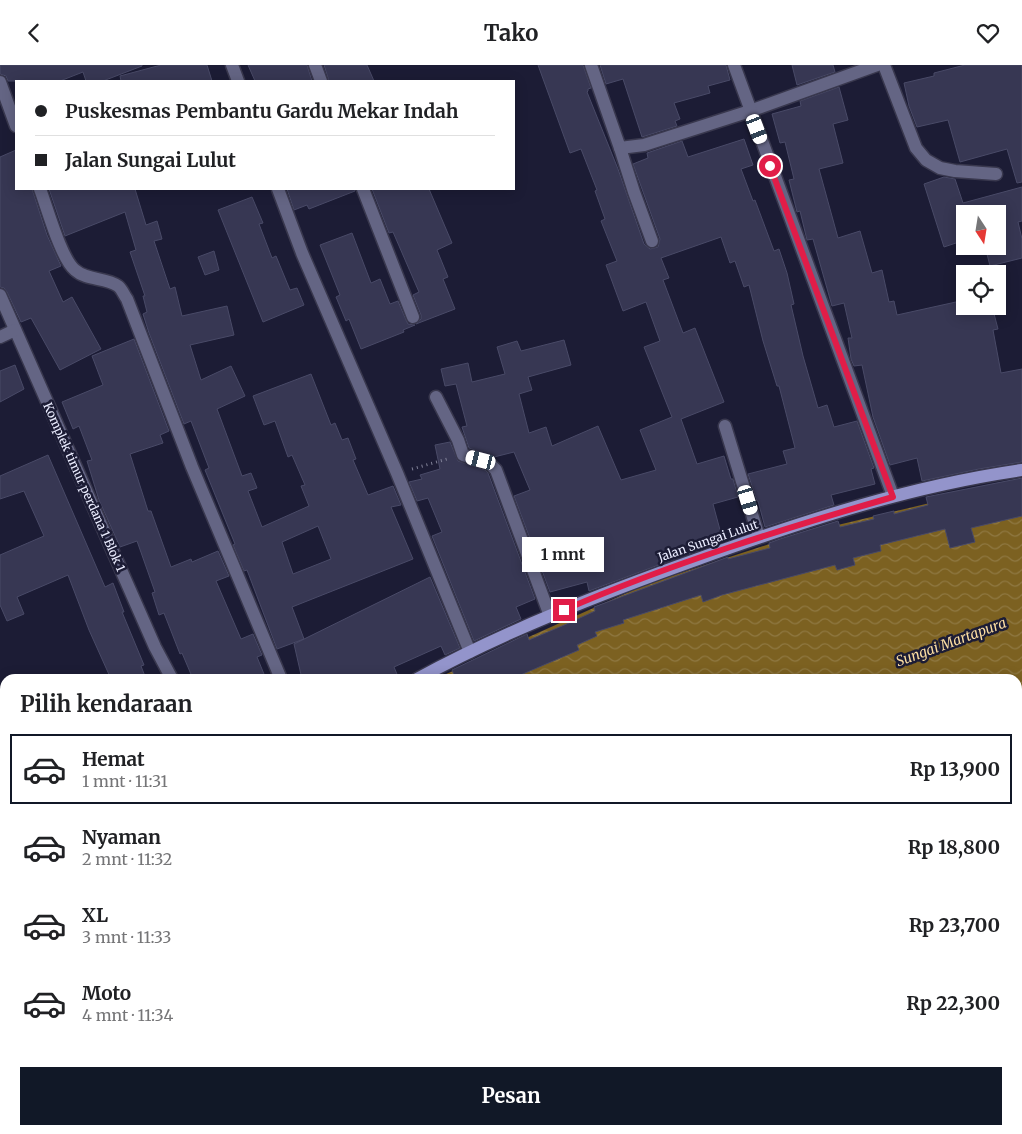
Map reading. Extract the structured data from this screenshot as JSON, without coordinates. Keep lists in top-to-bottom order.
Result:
{
  "streets": {
    "main road": ["Jalan Sungai Lulut"],
    "street": ["Komplek timur perdana 1 Blok 1"]
  },
  "water": ["Sungai Martapura"],
  "north": "bottom",
  "page": {
    "header": "Tako",
    "banner": ["Puskesmas Pembantu Gardu Mekar Indah", "Jalan Sungai Lulut"],
    "bubble": "1 mnt",
    "heading": "Pilih kendaraan",
    "list": [
      {
        "name": "Hemat",
        "note": "1 mnt · 11:31",
        "value": "Rp 13,900"
      },
      {
        "name": "Nyaman",
        "note": "2 mnt · 11:32",
        "value": "Rp 18,800"
      },
      {
        "name": "XL",
        "note": "3 mnt · 11:33",
        "value": "Rp 23,700"
      },
      {
        "name": "Moto",
        "note": "4 mnt · 11:34",
        "value": "Rp 22,300"
      }
    ],
    "buttons": "Pesan"
  }
}
